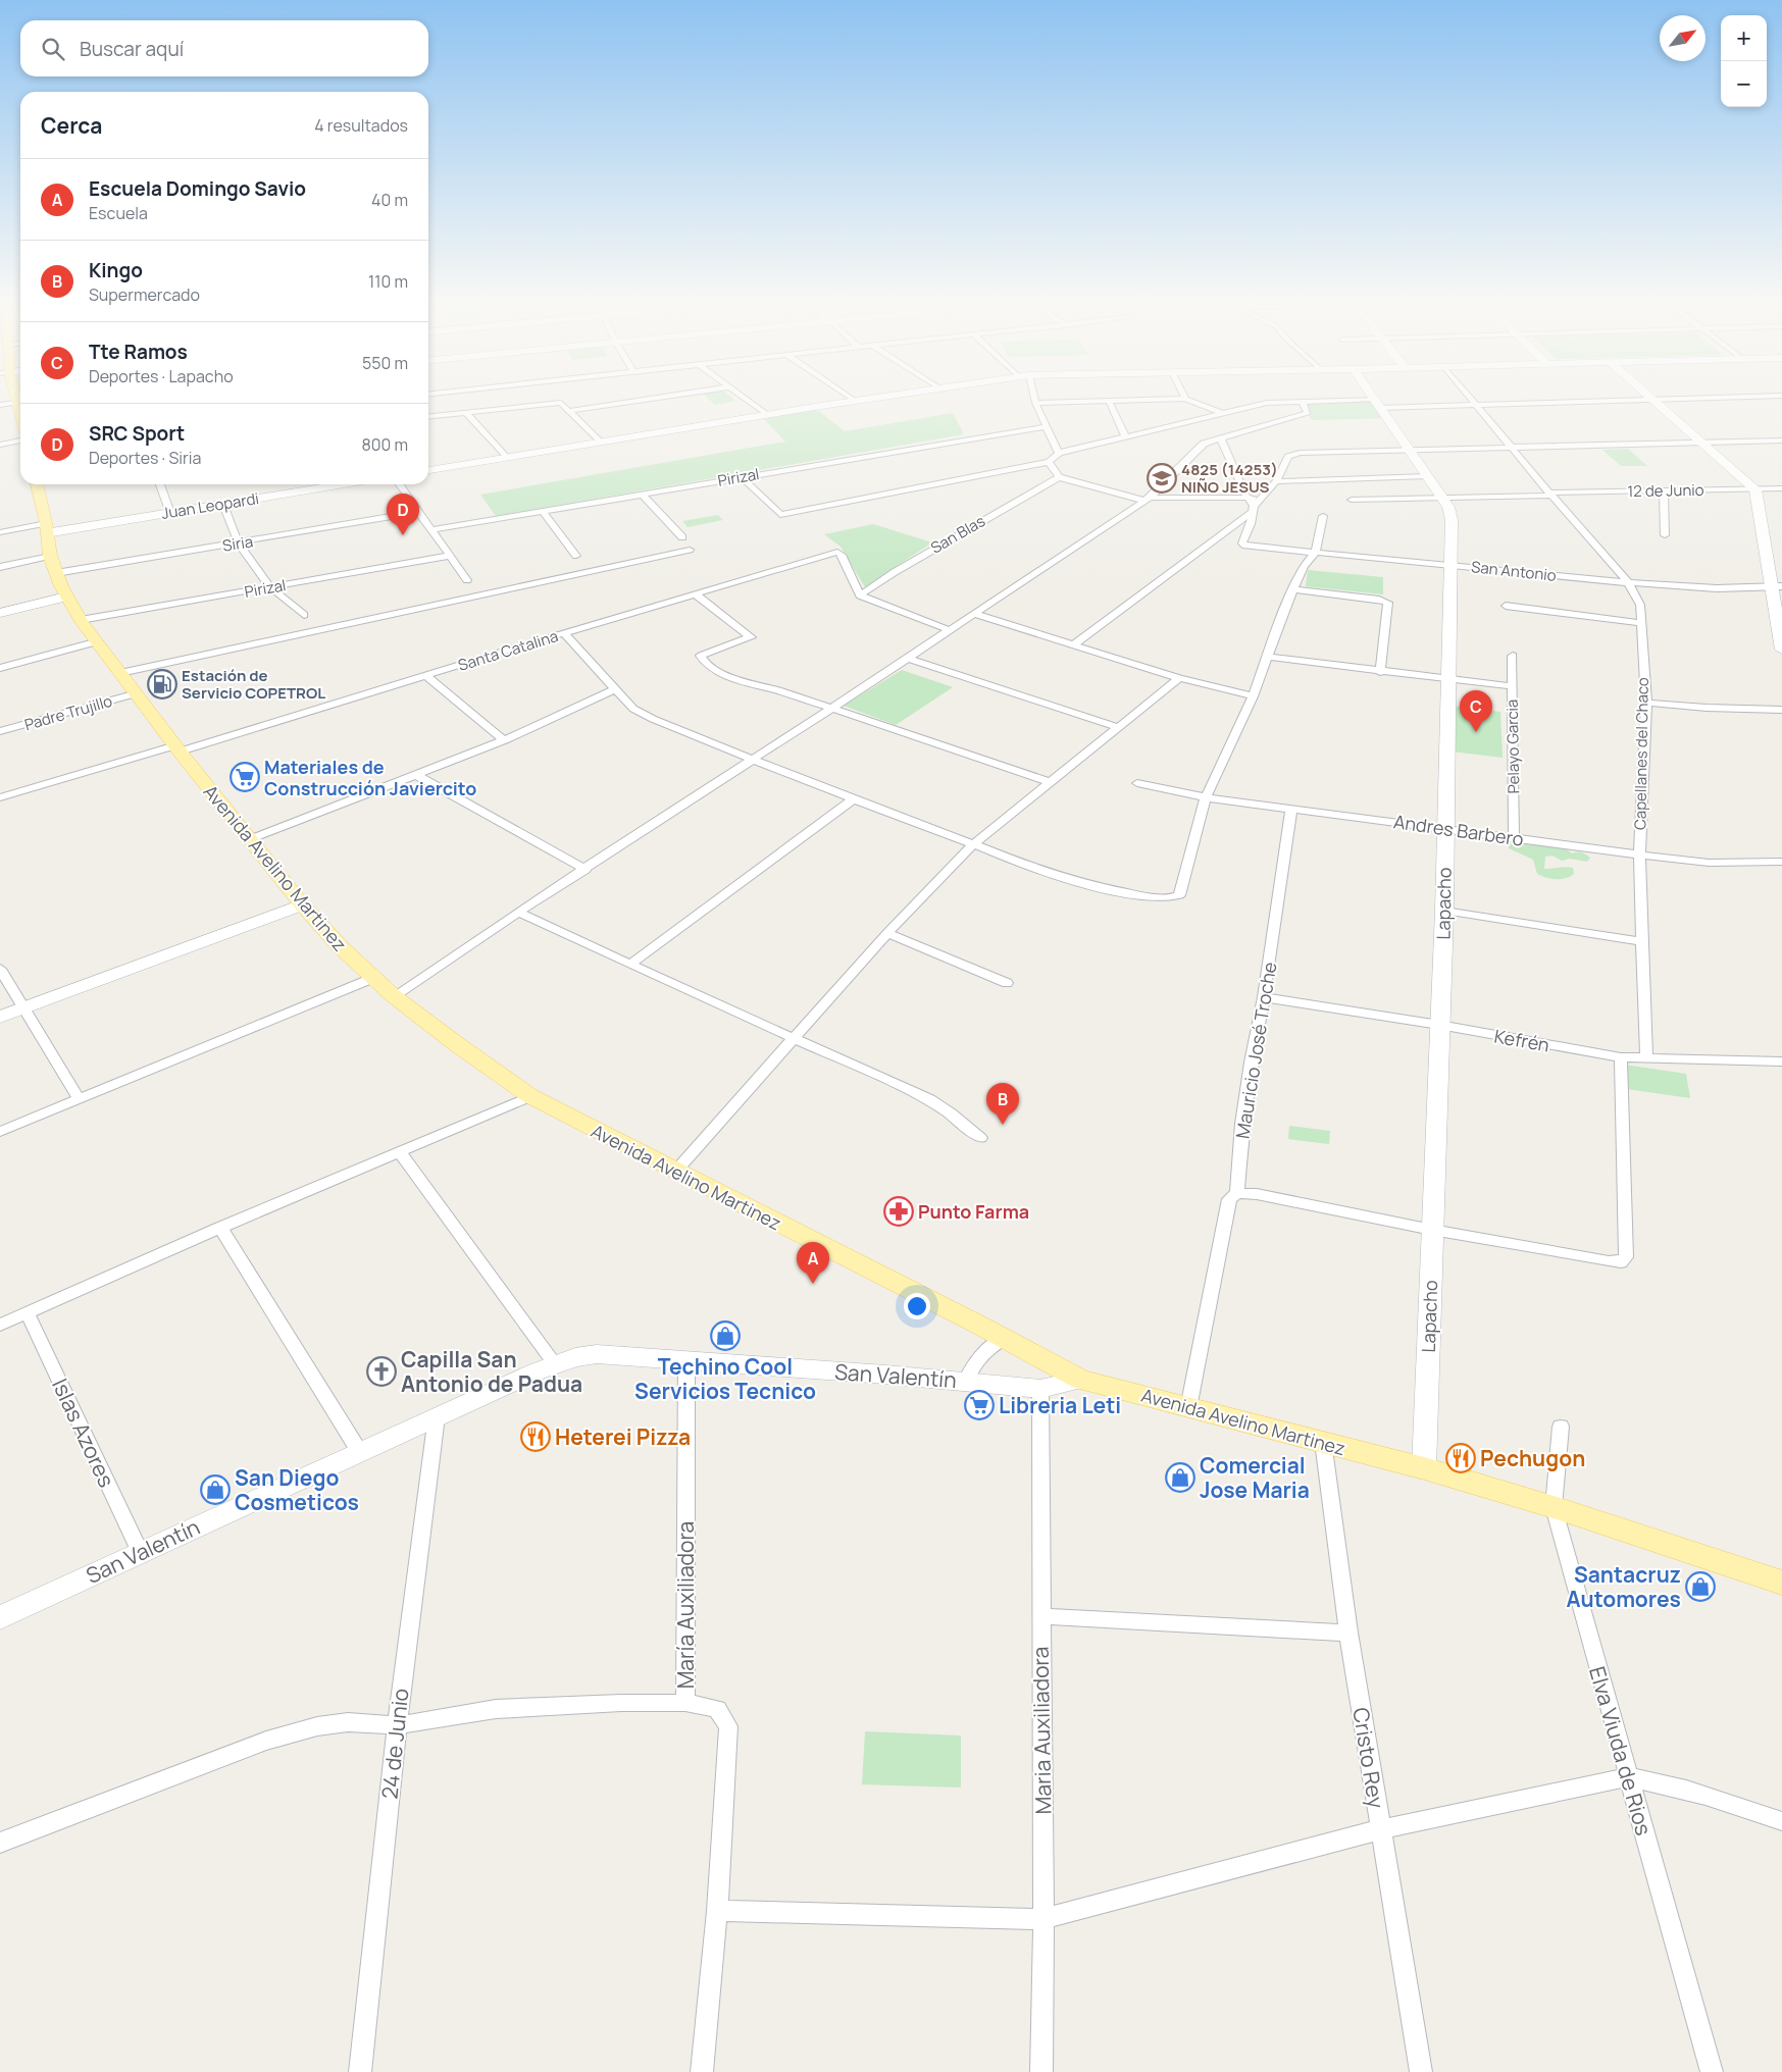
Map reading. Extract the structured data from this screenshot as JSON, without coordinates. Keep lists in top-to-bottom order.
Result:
{
  "streets": {
    "main road": ["Avenida Avelino Martinez"],
    "street": [
      "Pirizal",
      "12 de Junio",
      "Juan Leopardi",
      "San Blas",
      "Siria",
      "San Antonio",
      "Santa Catalina",
      "Padre Trujillo",
      "Pelayo Garcia",
      "Capellanes del Chaco",
      "Andres Barbero",
      "Lapacho",
      "Kefrén",
      "Mauricio José Troche",
      "San Valentín",
      "Islas Azores",
      "María Auxiliadora",
      "Maria Auxiliadora",
      "24 de Junio",
      "Elva Viuda de Rios",
      "Cristo Rey"
    ]
  },
  "crossings": [
    ["Pirizal", "Avenida Avelino Martinez"],
    ["12 de Junio", "Capellanes del Chaco"],
    ["12 de Junio", "Lapacho"],
    ["Juan Leopardi", "Avenida Avelino Martinez"],
    ["San Blas", "Santa Catalina"],
    ["Siria", "Avenida Avelino Martinez"],
    ["San Antonio", "Capellanes del Chaco"],
    ["San Antonio", "Lapacho"],
    ["Santa Catalina", "Avenida Avelino Martinez"],
    ["Padre Trujillo", "Avenida Avelino Martinez"],
    ["Pelayo Garcia", "Andres Barbero"],
    ["Capellanes del Chaco", "Andres Barbero"],
    ["Capellanes del Chaco", "Kefrén"],
    ["Andres Barbero", "Lapacho"],
    ["Andres Barbero", "Mauricio José Troche"],
    ["Avenida Avelino Martinez", "Lapacho"],
    ["Avenida Avelino Martinez", "Mauricio José Troche"],
    ["Avenida Avelino Martinez", "San Valentín"],
    ["Avenida Avelino Martinez", "Elva Viuda de Rios"],
    ["Avenida Avelino Martinez", "Cristo Rey"],
    ["Lapacho", "Kefrén"],
    ["Kefrén", "Mauricio José Troche"],
    ["San Valentín", "Islas Azores"],
    ["San Valentín", "María Auxiliadora"],
    ["San Valentín", "Maria Auxiliadora"],
    ["San Valentín", "24 de Junio"]
  ],
  "places": {
    "school or university": ["4825 (14253) NIÑO JESUS"],
    "fuel station": ["Estación de Servicio COPETROL"],
    "supermarket": ["Materiales de Construcción Javiercito", "Libreria Leti"],
    "pharmacy": ["Punto Farma"],
    "shop": [
      "Techino Cool Servicios Tecnico",
      "Comercial Jose Maria",
      "San Diego Cosmeticos",
      "Santacruz Automores"
    ],
    "church": ["Capilla San Antonio de Padua"],
    "restaurant": ["Heterei Pizza", "Pechugon"]
  },
  "north": "top right",
  "page": {
    "map_buttons": ["+", "−"],
    "search": "Buscar aquí",
    "heading": ["Cerca", "4 resultados"],
    "list": [
      {
        "mark": "A",
        "name": "Escuela Domingo Savio",
        "note": "Escuela",
        "value": "40 m"
      },
      {
        "mark": "B",
        "name": "Kingo",
        "note": "Supermercado",
        "value": "110 m"
      },
      {
        "mark": "C",
        "name": "Tte Ramos",
        "note": "Deportes · Lapacho",
        "value": "550 m"
      },
      {
        "mark": "D",
        "name": "SRC Sport",
        "note": "Deportes · Siria",
        "value": "800 m"
      }
    ],
    "pins": [
      "D",
      "C",
      "B",
      "A"
    ]
  }
}
